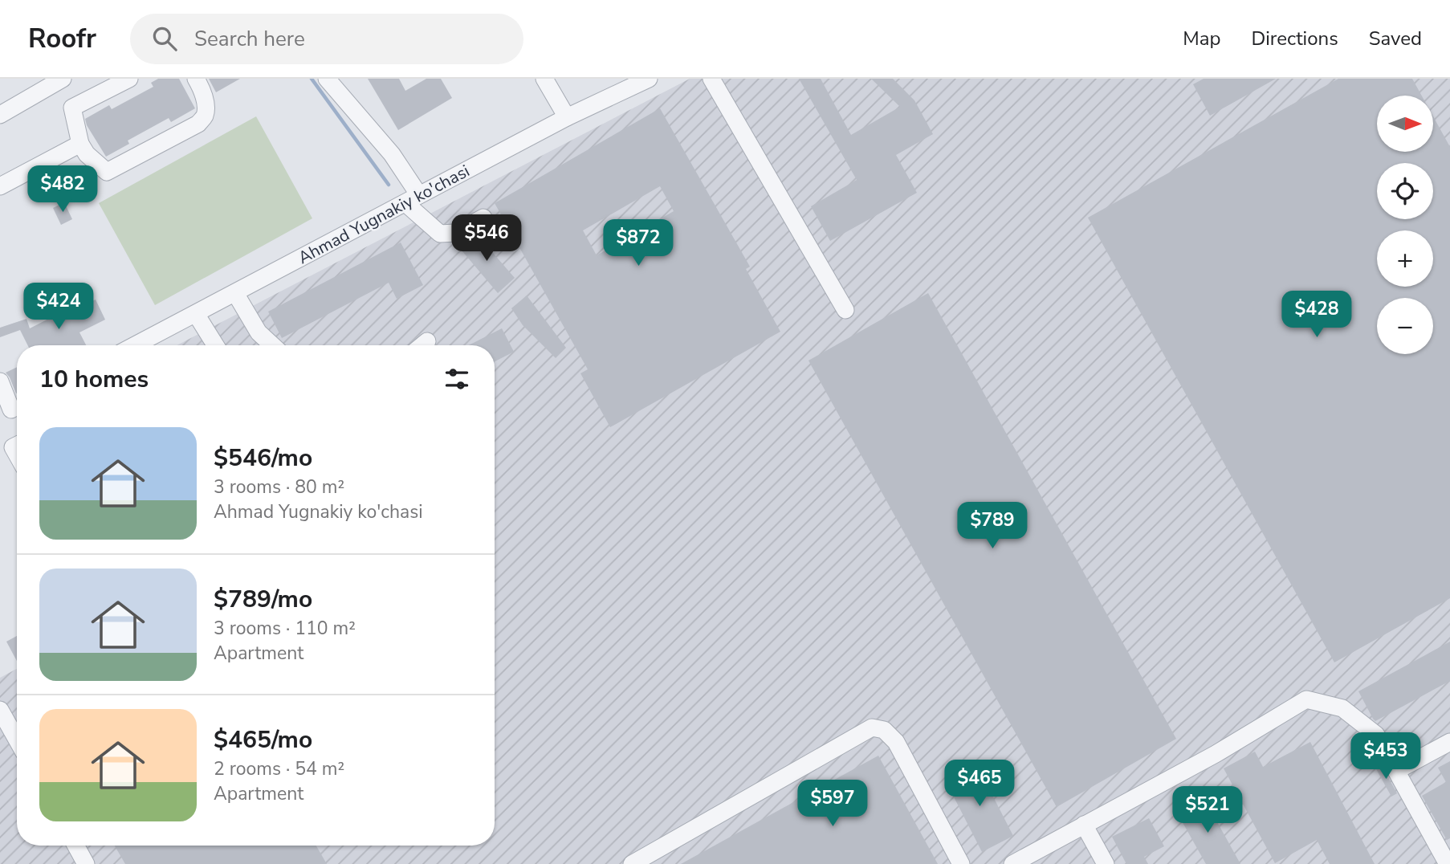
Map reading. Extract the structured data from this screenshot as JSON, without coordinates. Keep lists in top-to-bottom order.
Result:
{
  "streets": {
    "street": ["Ahmad Yugnakiy ko'chasi"]
  },
  "north": "right",
  "page": {
    "header": "Roofr",
    "search": "Search here",
    "nav": ["Map", "Directions", "Saved"],
    "map_buttons": ["+", "−"],
    "price": [
      "$482",
      "$546",
      "$872",
      "$424",
      "$428",
      "$789",
      "$453",
      "$465",
      "$597",
      "$521"
    ],
    "heading": "10 homes",
    "list": [
      {
        "name": "$546/mo",
        "note": "3 rooms · 80 m² · Ahmad Yugnakiy ko'chasi"
      },
      {
        "name": "$789/mo",
        "note": "3 rooms · 110 m² · Apartment"
      },
      {
        "name": "$465/mo",
        "note": "2 rooms · 54 m² · Apartment"
      }
    ]
  }
}
